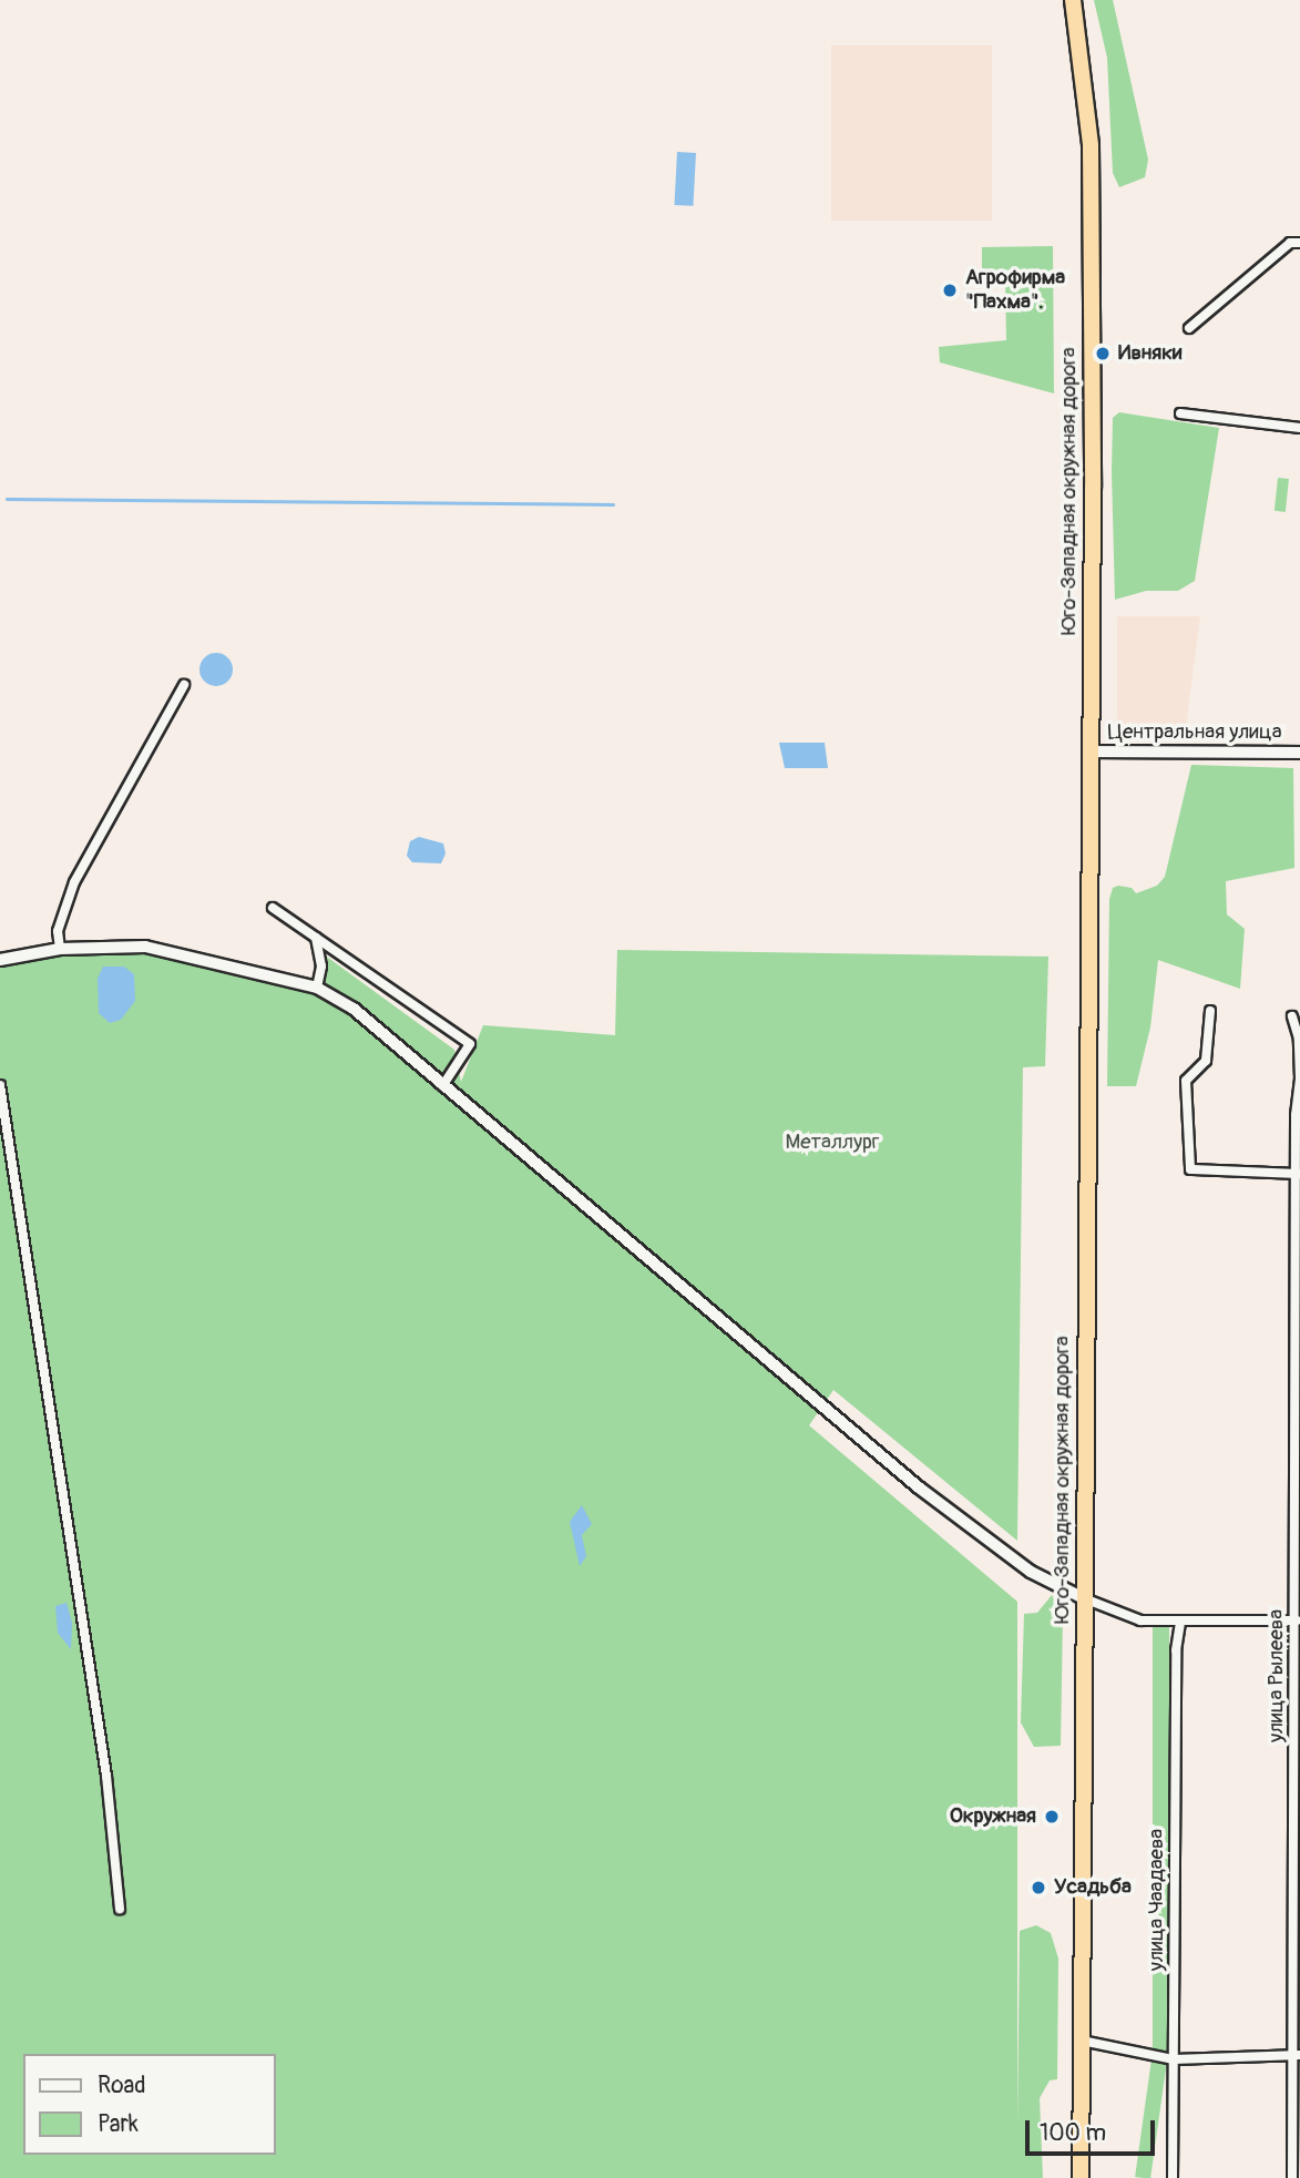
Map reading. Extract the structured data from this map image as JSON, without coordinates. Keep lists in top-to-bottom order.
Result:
{
  "streets": {
    "highway": ["Юго-Западная окружная дорога"],
    "street": ["Центральная улица", "улица Рылеева", "улица Чаадаева"]
  },
  "crossings": [
    ["Юго-Западная окружная дорога", "Центральная улица"]
  ],
  "parks": ["Металлург"],
  "places": [
    "Агрофирма \"Пахма\".",
    "Ивняки",
    "Окружная",
    "Усадьба"
  ],
  "legend": ["Road", "Park"],
  "scale_bar": "100 m"
}
